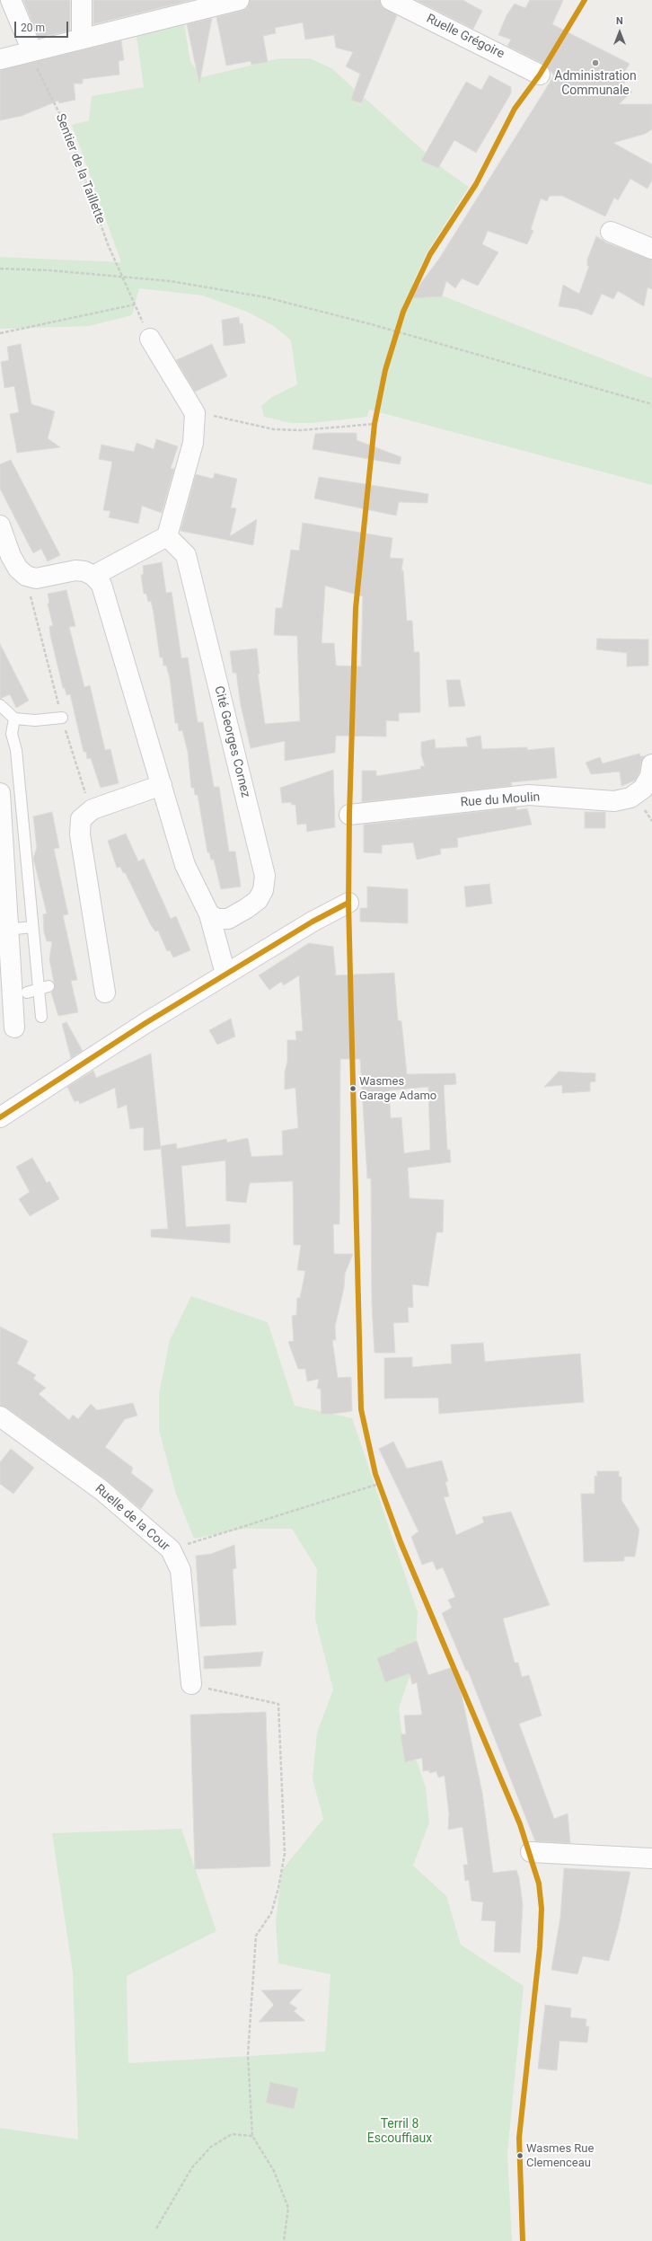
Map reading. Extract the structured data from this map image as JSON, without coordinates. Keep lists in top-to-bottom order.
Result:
{
  "streets": {
    "street": [
      "Ruelle Grégoire",
      "Cité Georges Cornez",
      "Rue du Moulin",
      "Ruelle de la Cour"
    ],
    "path": ["Sentier de la Taillette"]
  },
  "parks": ["Terril 8 Escouffiaux"],
  "places": ["Administration Communale", "Wasmes Garage Adamo", "Wasmes Rue Clemenceau"],
  "scale_bar": "20 m",
  "north": "top"
}
